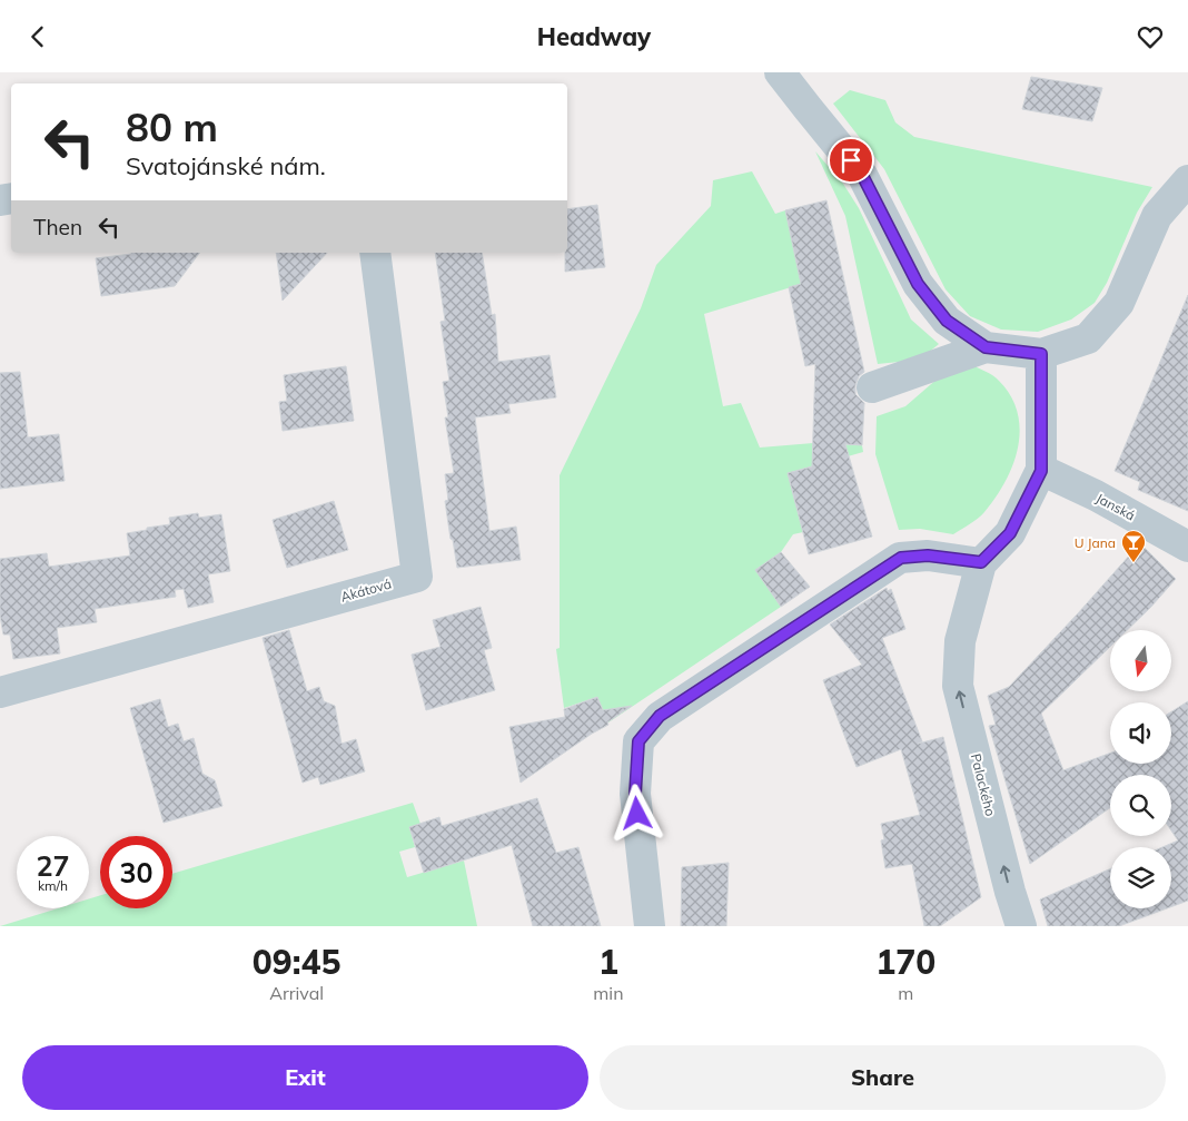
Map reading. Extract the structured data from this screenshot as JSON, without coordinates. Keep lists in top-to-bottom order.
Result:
{
  "streets": {
    "street": ["Janská", "Akátová", "Palackého"]
  },
  "one_way": ["Palackého"],
  "places": {
    "bar": ["U Jana"]
  },
  "north": "bottom",
  "page": {
    "header": "Headway",
    "turn": ["80 m", "Svatojánské nám."],
    "then": "Then",
    "speed": "27 km/h",
    "limit": "30",
    "eta": [
      "09:45",
      "Arrival",
      "1",
      "min",
      "170",
      "m"
    ],
    "buttons": ["Exit", "Share"]
  }
}
